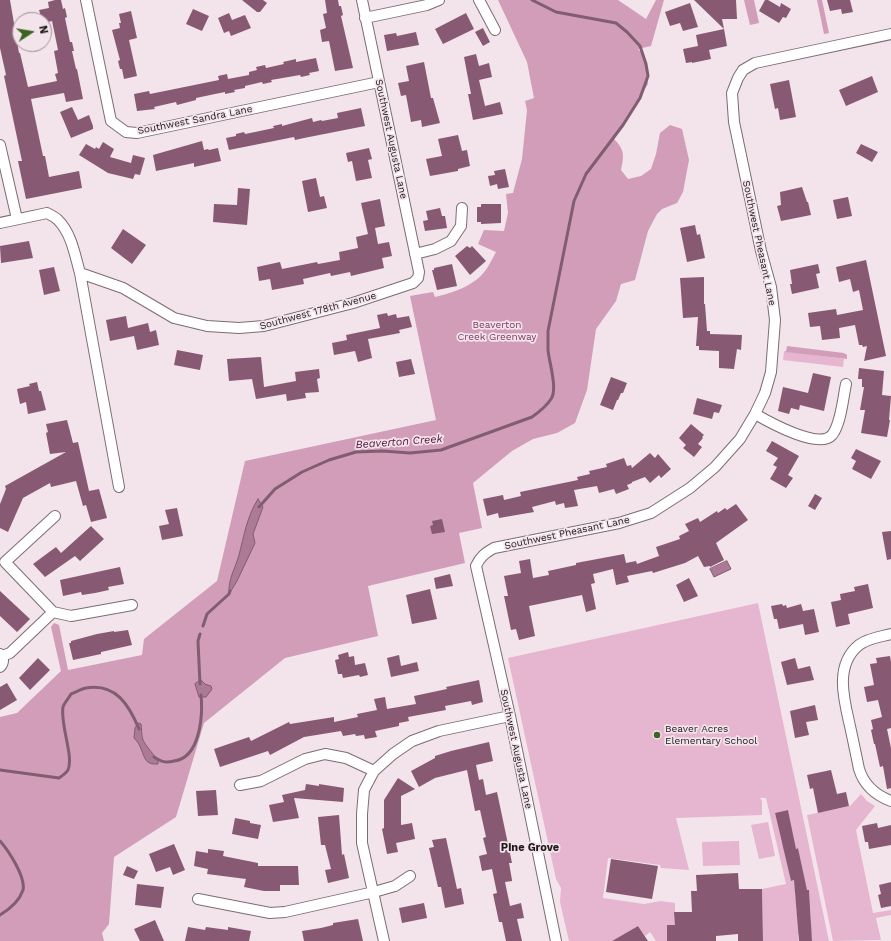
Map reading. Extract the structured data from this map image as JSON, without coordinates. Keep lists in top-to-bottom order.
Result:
{
  "streets": {
    "street": [
      "Southwest Sandra Lane",
      "Southwest Augusta Lane",
      "Southwest Pheasant Lane",
      "Southwest 178th Avenue"
    ]
  },
  "crossings": [
    ["Southwest Sandra Lane", "Southwest Augusta Lane"],
    ["Southwest Augusta Lane", "Southwest Pheasant Lane"],
    ["Southwest Augusta Lane", "Southwest 178th Avenue"]
  ],
  "districts": ["Pine Grove"],
  "water": ["Beaverton Creek"],
  "parks": ["Beaverton Creek Greenway"],
  "places": ["Beaver Acres Elementary School"],
  "north": "right"
}
